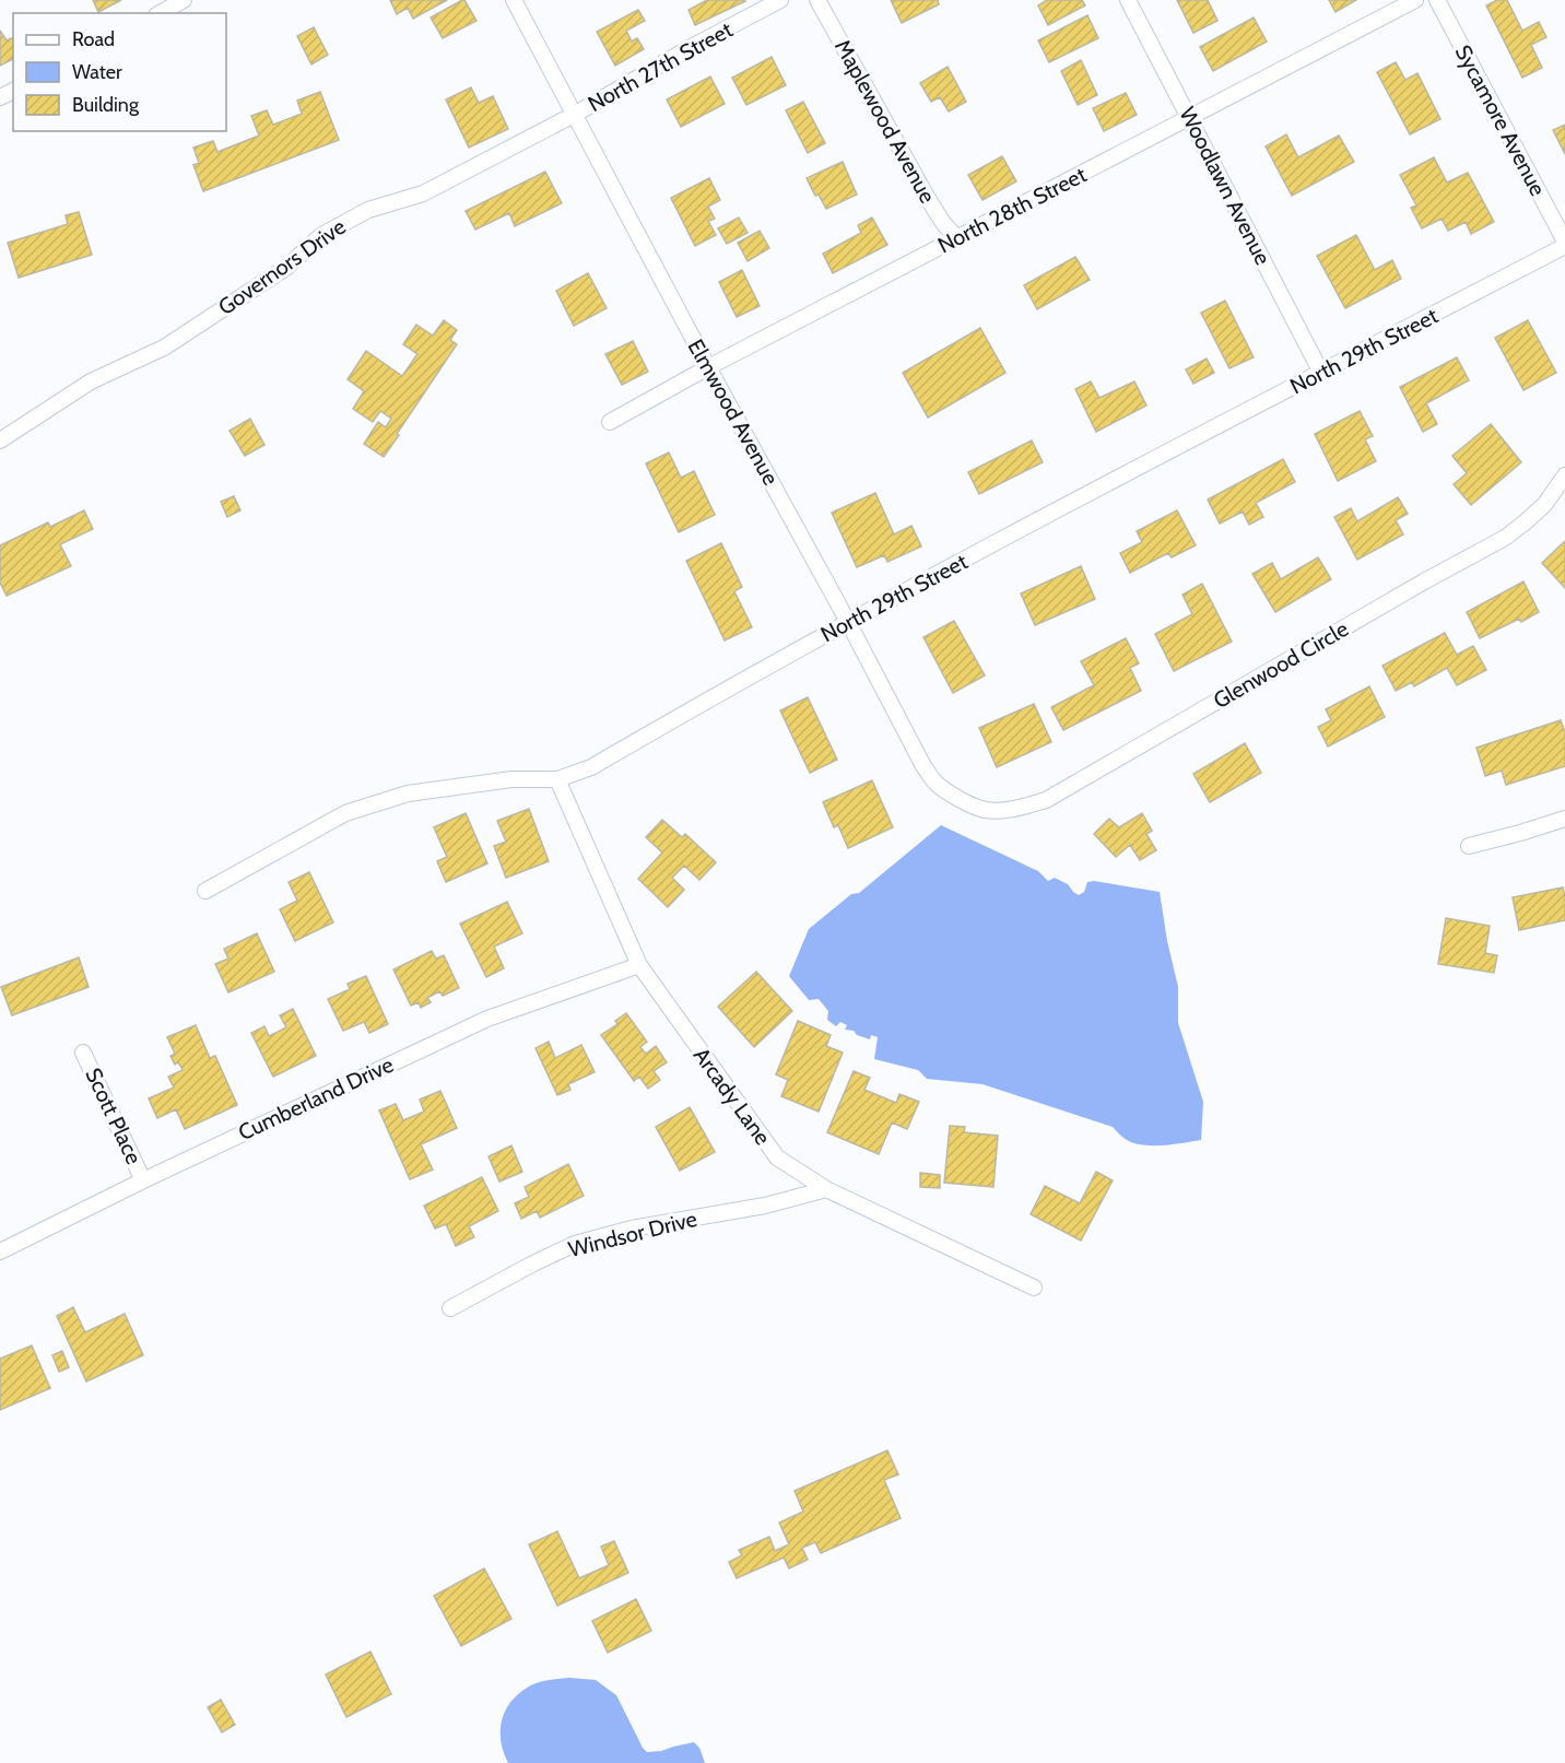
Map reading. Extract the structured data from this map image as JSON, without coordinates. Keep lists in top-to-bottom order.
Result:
{
  "streets": {
    "street": [
      "North 27th Street",
      "Sycamore Avenue",
      "Maplewood Avenue",
      "Woodlawn Avenue",
      "North 28th Street",
      "Governors Drive",
      "North 29th Street",
      "Elmwood Avenue",
      "Glenwood Circle",
      "Arcady Lane",
      "Cumberland Drive",
      "Scott Place",
      "Windsor Drive"
    ]
  },
  "crossings": [
    ["North 27th Street", "Governors Drive"],
    ["North 27th Street", "Elmwood Avenue"],
    ["Sycamore Avenue", "North 29th Street"],
    ["Maplewood Avenue", "North 28th Street"],
    ["Woodlawn Avenue", "North 28th Street"],
    ["Woodlawn Avenue", "North 29th Street"],
    ["North 28th Street", "Elmwood Avenue"],
    ["Governors Drive", "Elmwood Avenue"],
    ["North 29th Street", "Elmwood Avenue"],
    ["North 29th Street", "Arcady Lane"],
    ["Elmwood Avenue", "Glenwood Circle"],
    ["Arcady Lane", "Cumberland Drive"],
    ["Arcady Lane", "Windsor Drive"],
    ["Cumberland Drive", "Scott Place"]
  ],
  "legend": ["Road", "Water", "Building"]
}
